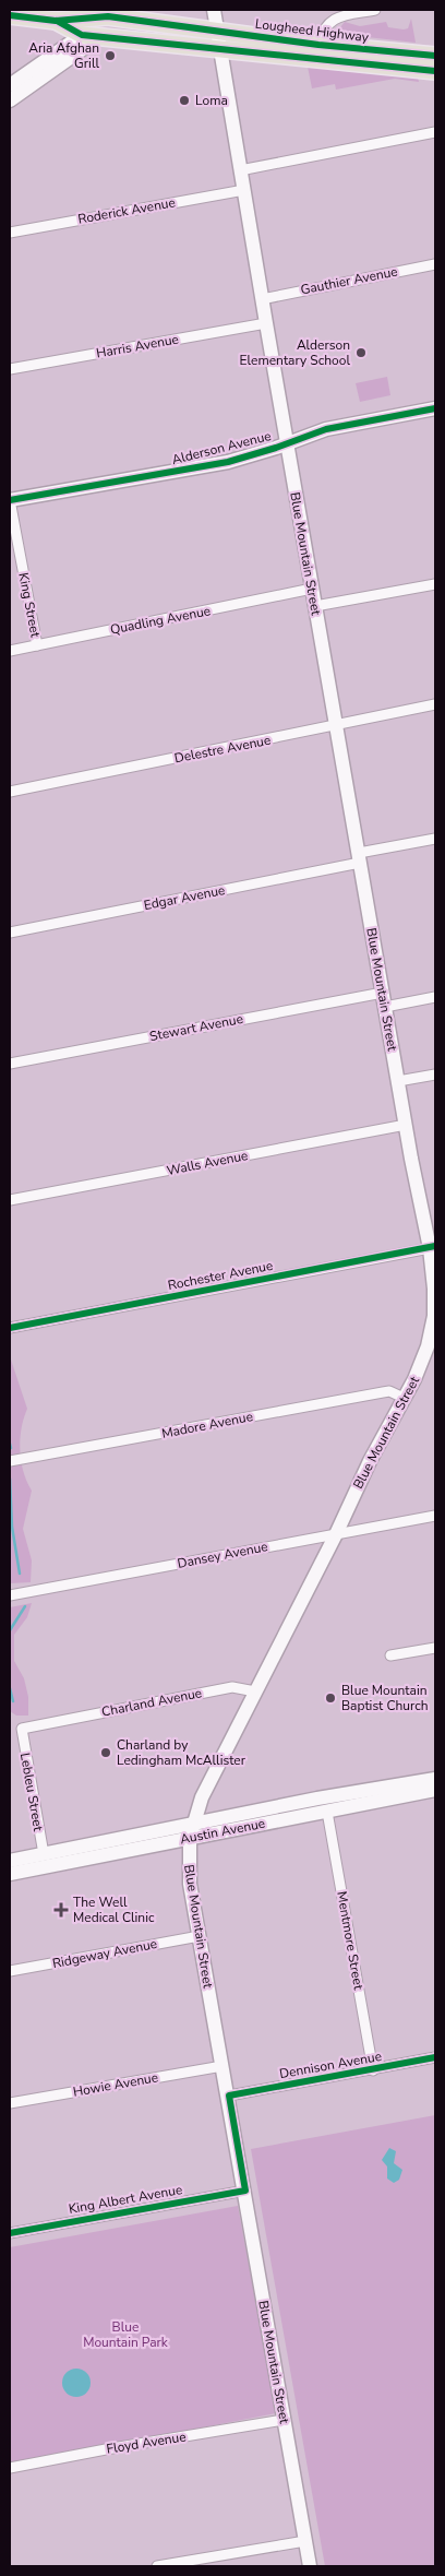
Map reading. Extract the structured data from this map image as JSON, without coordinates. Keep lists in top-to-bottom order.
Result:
{
  "streets": {
    "main road": [
      "Lougheed Highway",
      "Alderson Avenue",
      "Blue Mountain Street",
      "Austin Avenue"
    ],
    "street": [
      "Roderick Avenue",
      "Gauthier Avenue",
      "Harris Avenue",
      "King Street",
      "Quadling Avenue",
      "Delestre Avenue",
      "Edgar Avenue",
      "Stewart Avenue",
      "Walls Avenue",
      "Rochester Avenue",
      "Madore Avenue",
      "Dansey Avenue",
      "Charland Avenue",
      "Lebleu Street",
      "Mentmore Street",
      "Ridgeway Avenue",
      "Dennison Avenue",
      "Howie Avenue",
      "King Albert Avenue",
      "Floyd Avenue"
    ]
  },
  "crossings": [
    ["Lougheed Highway", "Blue Mountain Street"],
    ["Roderick Avenue", "Blue Mountain Street"],
    ["Gauthier Avenue", "Blue Mountain Street"],
    ["Harris Avenue", "Blue Mountain Street"],
    ["Alderson Avenue", "Blue Mountain Street"],
    ["Alderson Avenue", "King Street"],
    ["Blue Mountain Street", "Quadling Avenue"],
    ["Blue Mountain Street", "Delestre Avenue"],
    ["Blue Mountain Street", "Edgar Avenue"],
    ["Blue Mountain Street", "Stewart Avenue"],
    ["Blue Mountain Street", "Walls Avenue"],
    ["Blue Mountain Street", "Rochester Avenue"],
    ["Blue Mountain Street", "Madore Avenue"],
    ["Blue Mountain Street", "Dansey Avenue"],
    ["Blue Mountain Street", "Charland Avenue"],
    ["Blue Mountain Street", "Austin Avenue"],
    ["Blue Mountain Street", "Ridgeway Avenue"],
    ["Blue Mountain Street", "Dennison Avenue"],
    ["Blue Mountain Street", "Howie Avenue"],
    ["Blue Mountain Street", "King Albert Avenue"],
    ["Blue Mountain Street", "Floyd Avenue"],
    ["King Street", "Quadling Avenue"],
    ["Charland Avenue", "Lebleu Street"],
    ["Lebleu Street", "Austin Avenue"],
    ["Austin Avenue", "Mentmore Street"],
    ["Mentmore Street", "Dennison Avenue"]
  ],
  "parks": ["Blue Mountain Park"],
  "places": {
    "other": [
      "Aria Afghan Grill",
      "Loma",
      "Alderson Elementary School",
      "Blue Mountain Baptist Church",
      "Charland by Ledingham McAllister"
    ],
    "health": ["The Well Medical Clinic"]
  }
}
